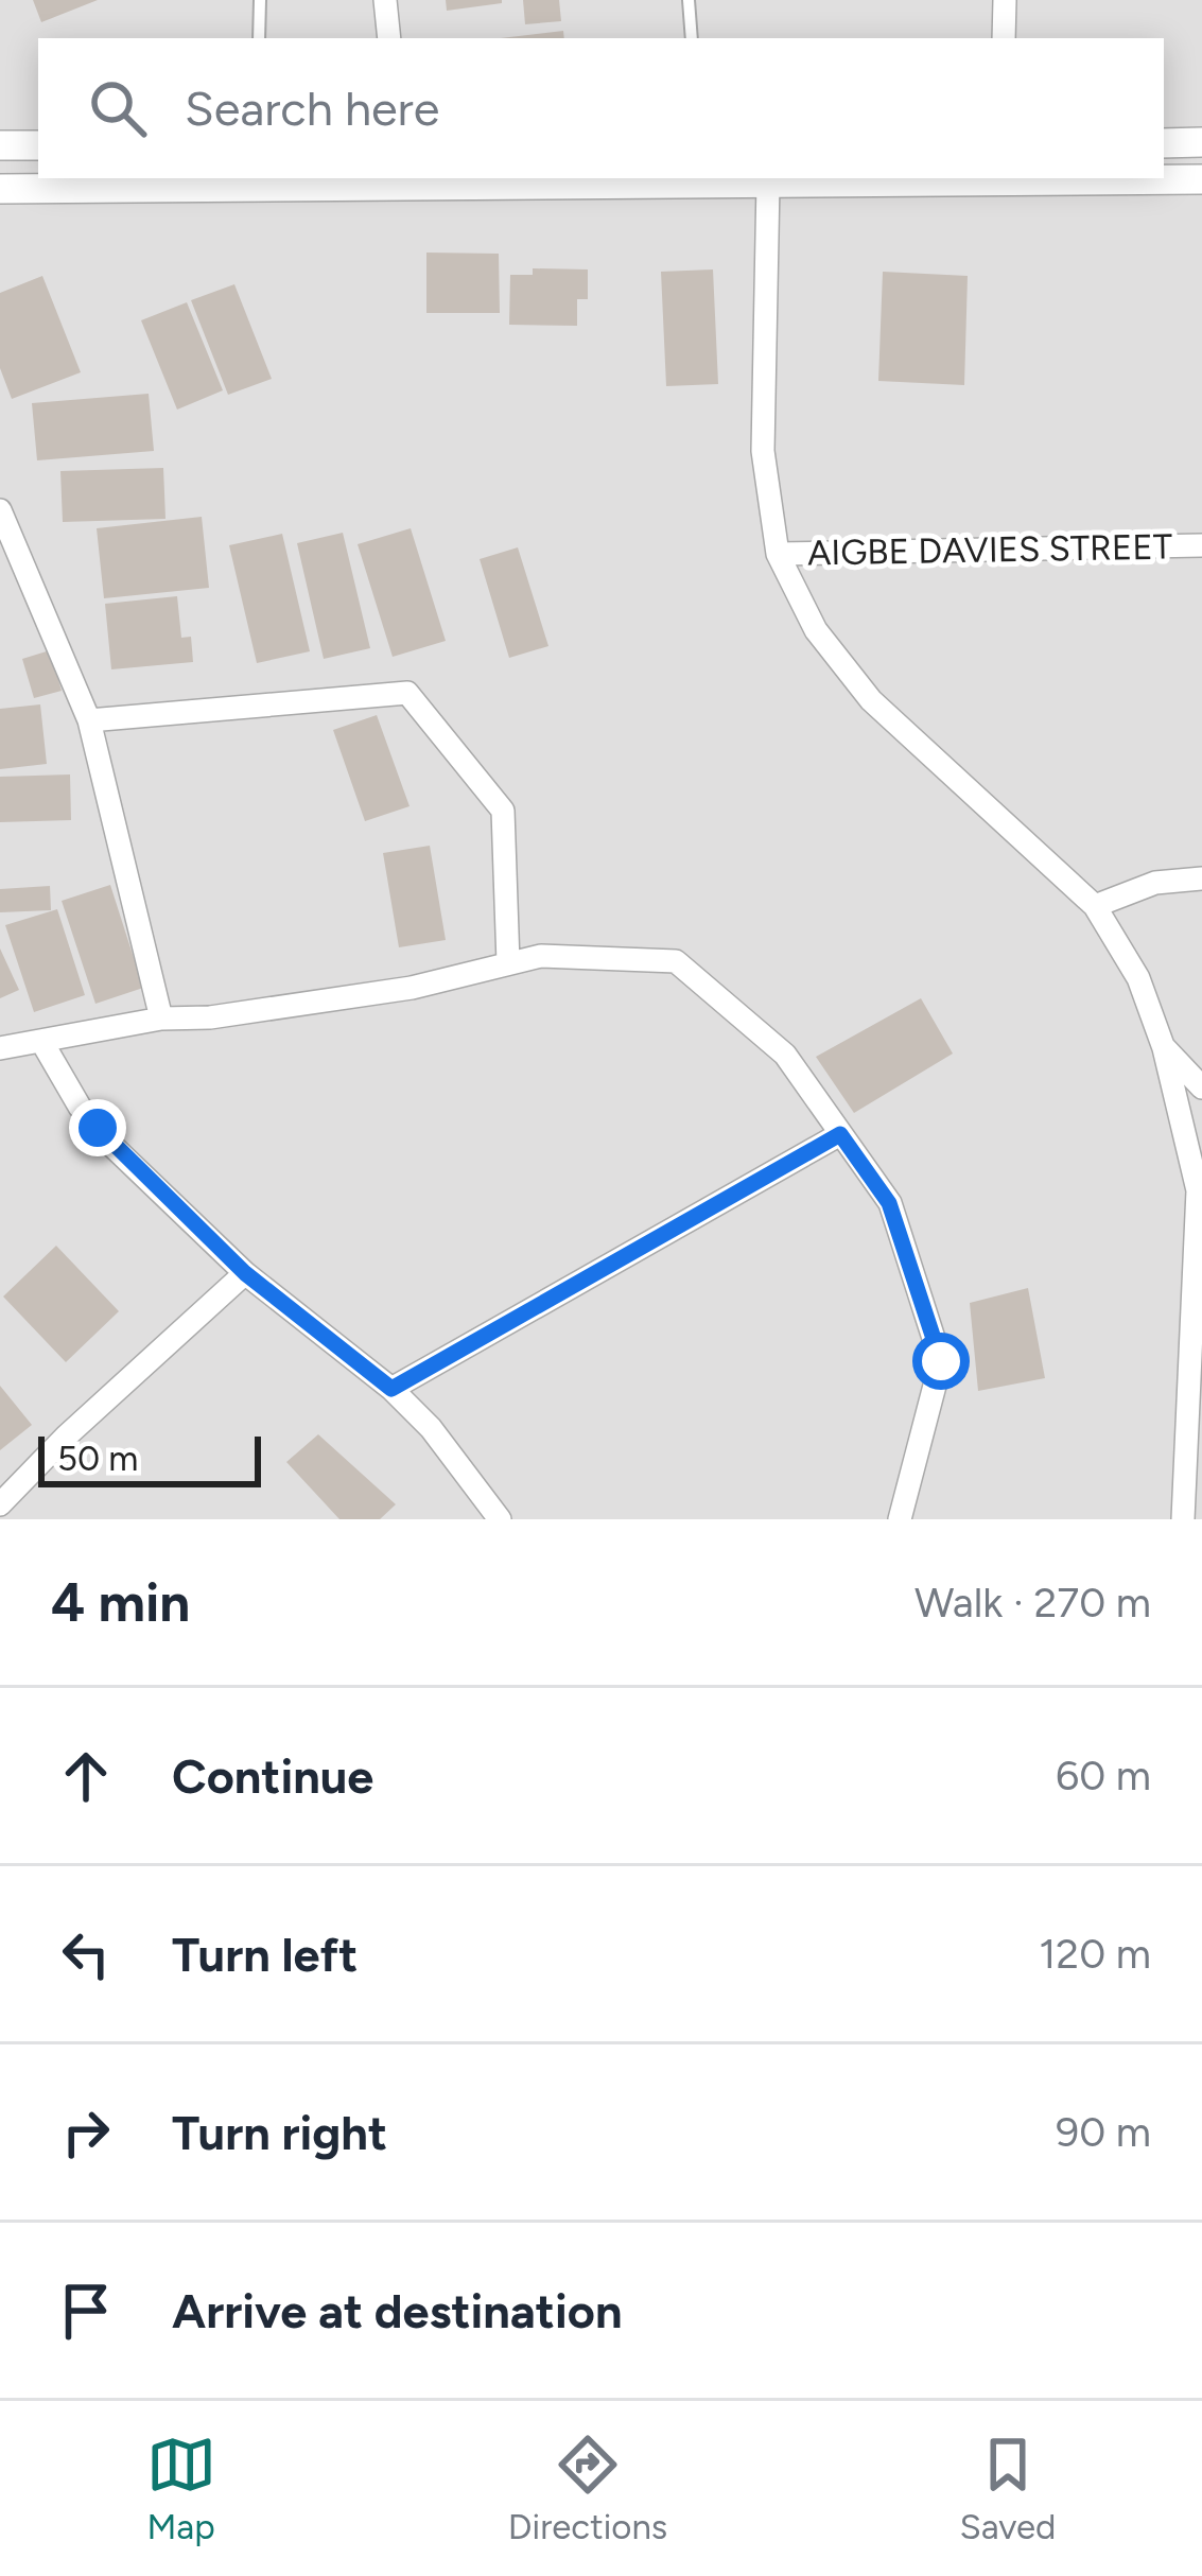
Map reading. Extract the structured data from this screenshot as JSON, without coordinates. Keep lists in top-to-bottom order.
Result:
{
  "streets": {
    "street": ["AIGBE DAVIES STREET"]
  },
  "scale_bar": "50 m",
  "page": {
    "search": "Search here",
    "scale": "50 m",
    "heading": ["4 min", "Walk · 270 m"],
    "list": [
      ["Continue", "60 m"],
      ["Turn left", "120 m"],
      ["Turn right", "90 m"],
      "Arrive at destination"
    ],
    "nav": ["Map", "Directions", "Saved"]
  }
}
